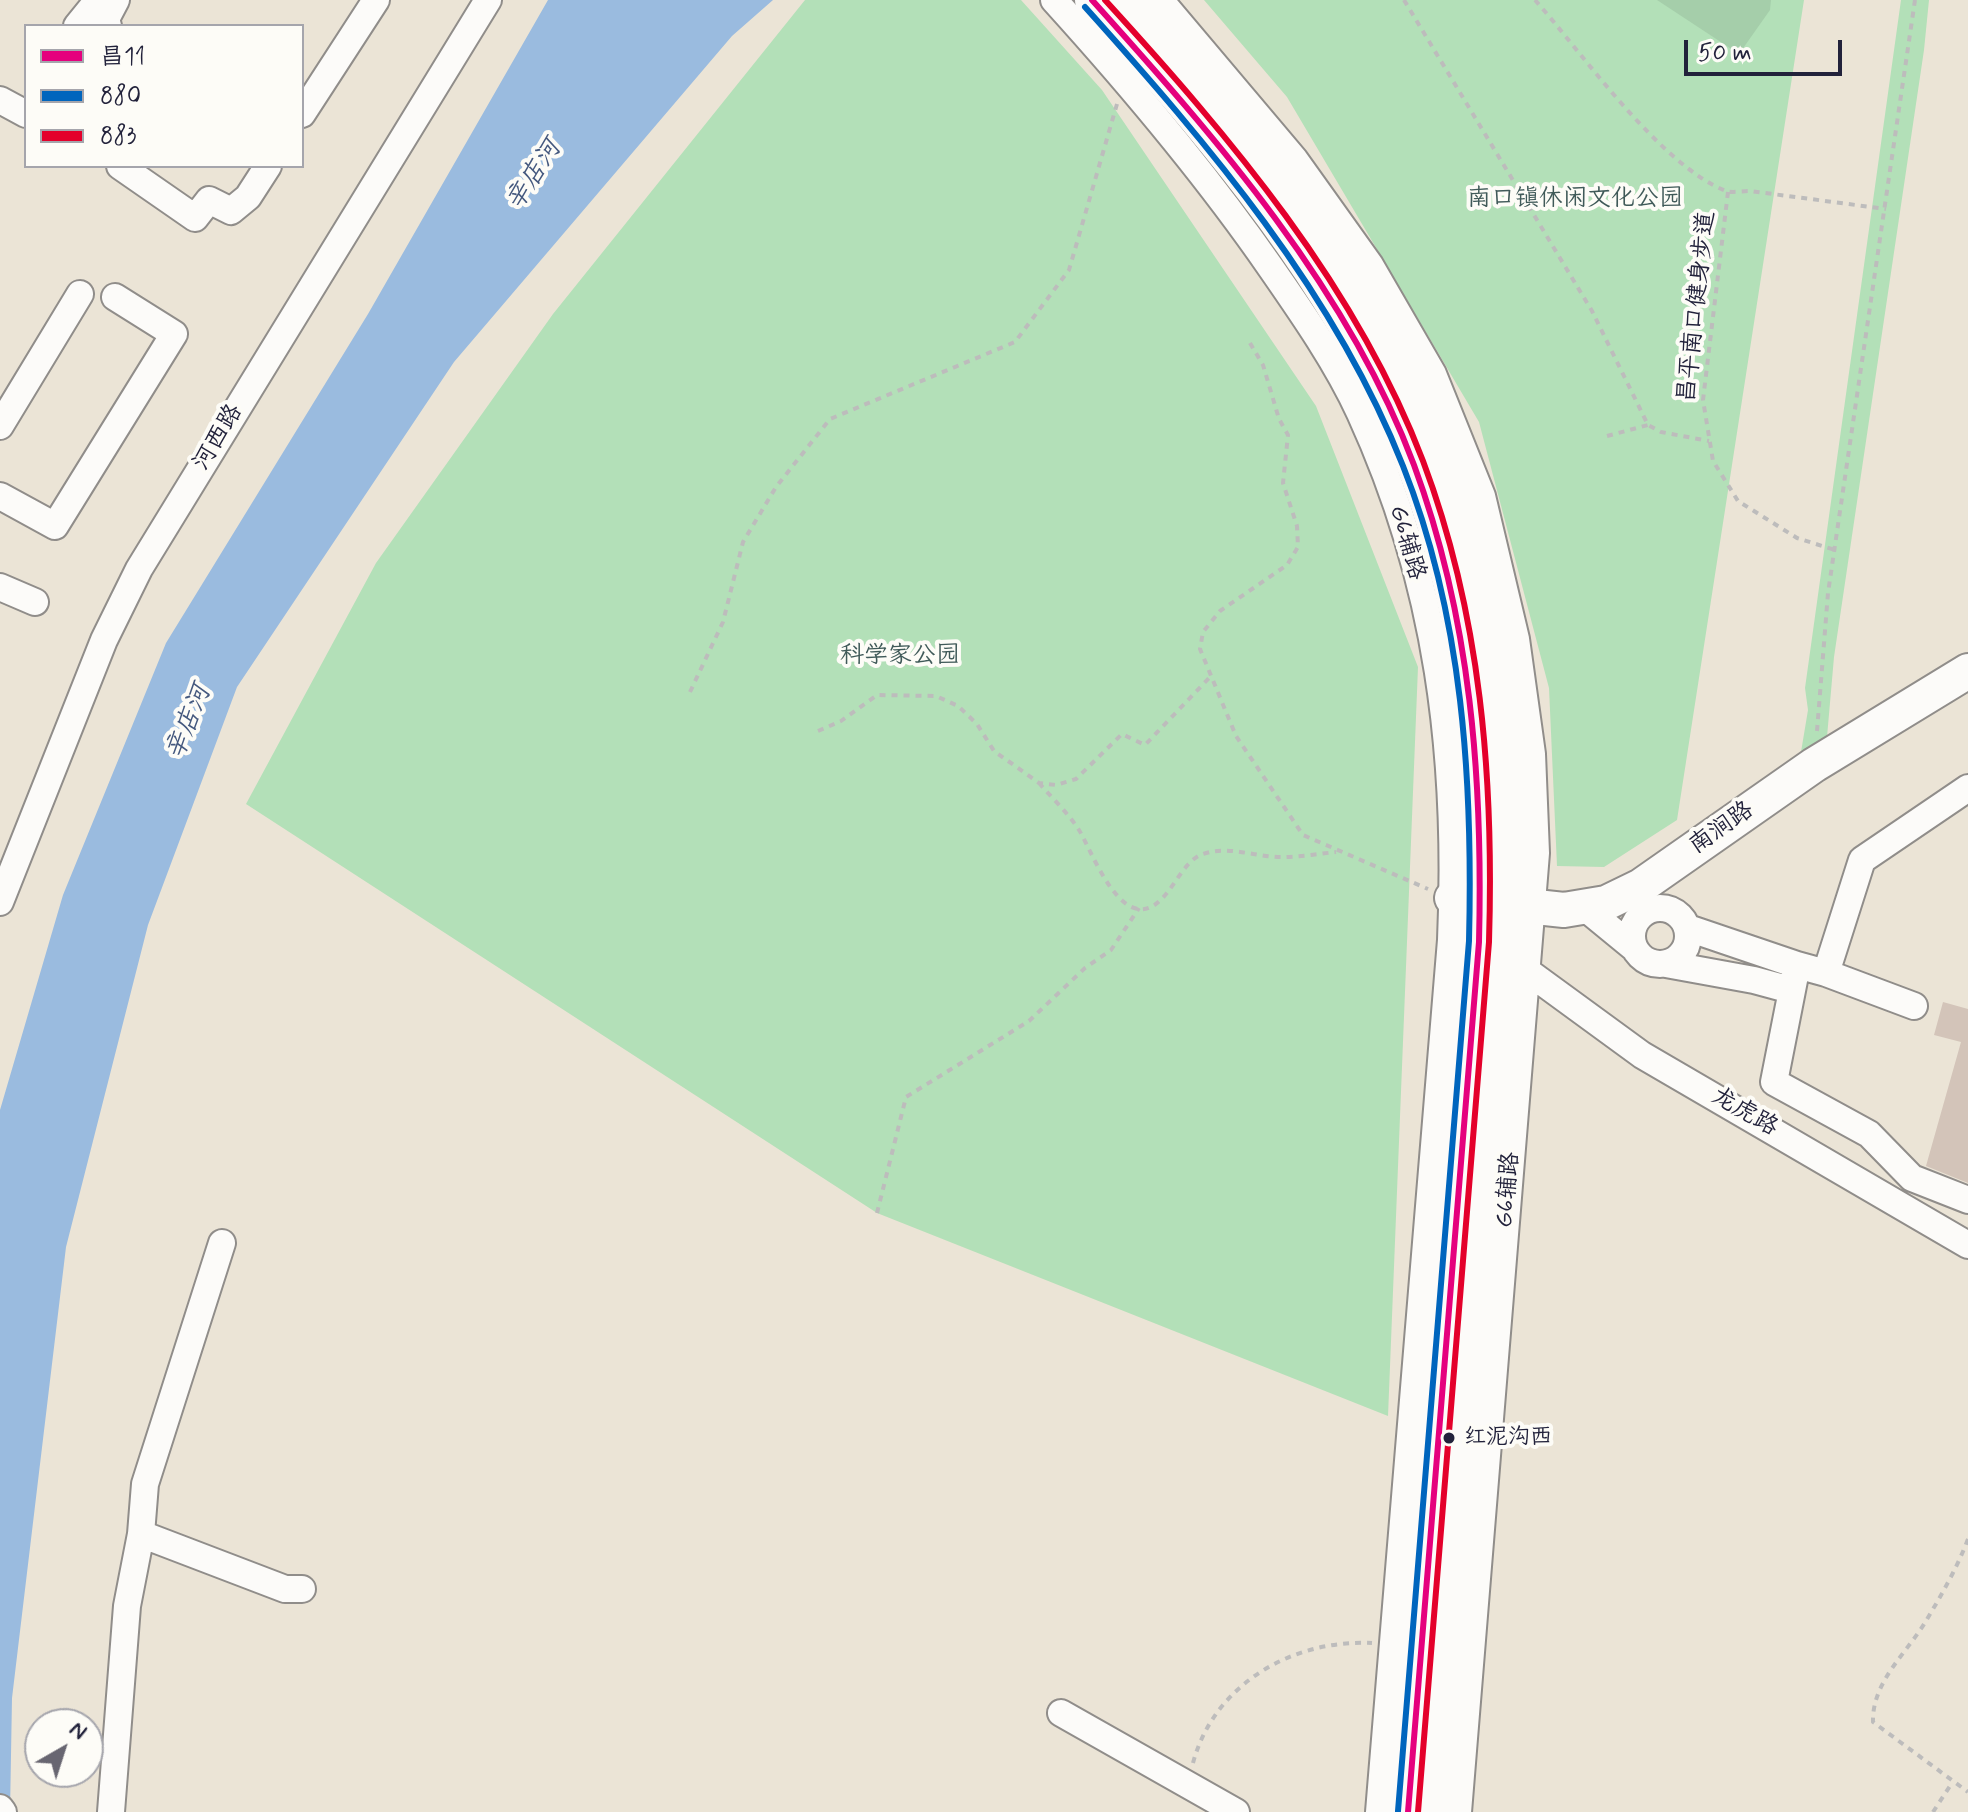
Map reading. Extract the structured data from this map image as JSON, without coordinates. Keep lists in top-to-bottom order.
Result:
{
  "streets": {
    "main road": ["G6辅路", "南涧路"],
    "street": ["河西路", "龙虎路"],
    "path": ["昌平南口健身步道"]
  },
  "crossings": [
    ["G6辅路", "南涧路"],
    ["G6辅路", "龙虎路"]
  ],
  "water": ["辛店河"],
  "parks": ["南口镇休闲文化公园", "科学家公园"],
  "places": ["红泥沟西"],
  "lines": ["transit line 昌11", "transit line 883", "transit line 880"],
  "legend": ["昌11", "880", "883"],
  "scale_bar": "50 m",
  "north": "top right"
}
